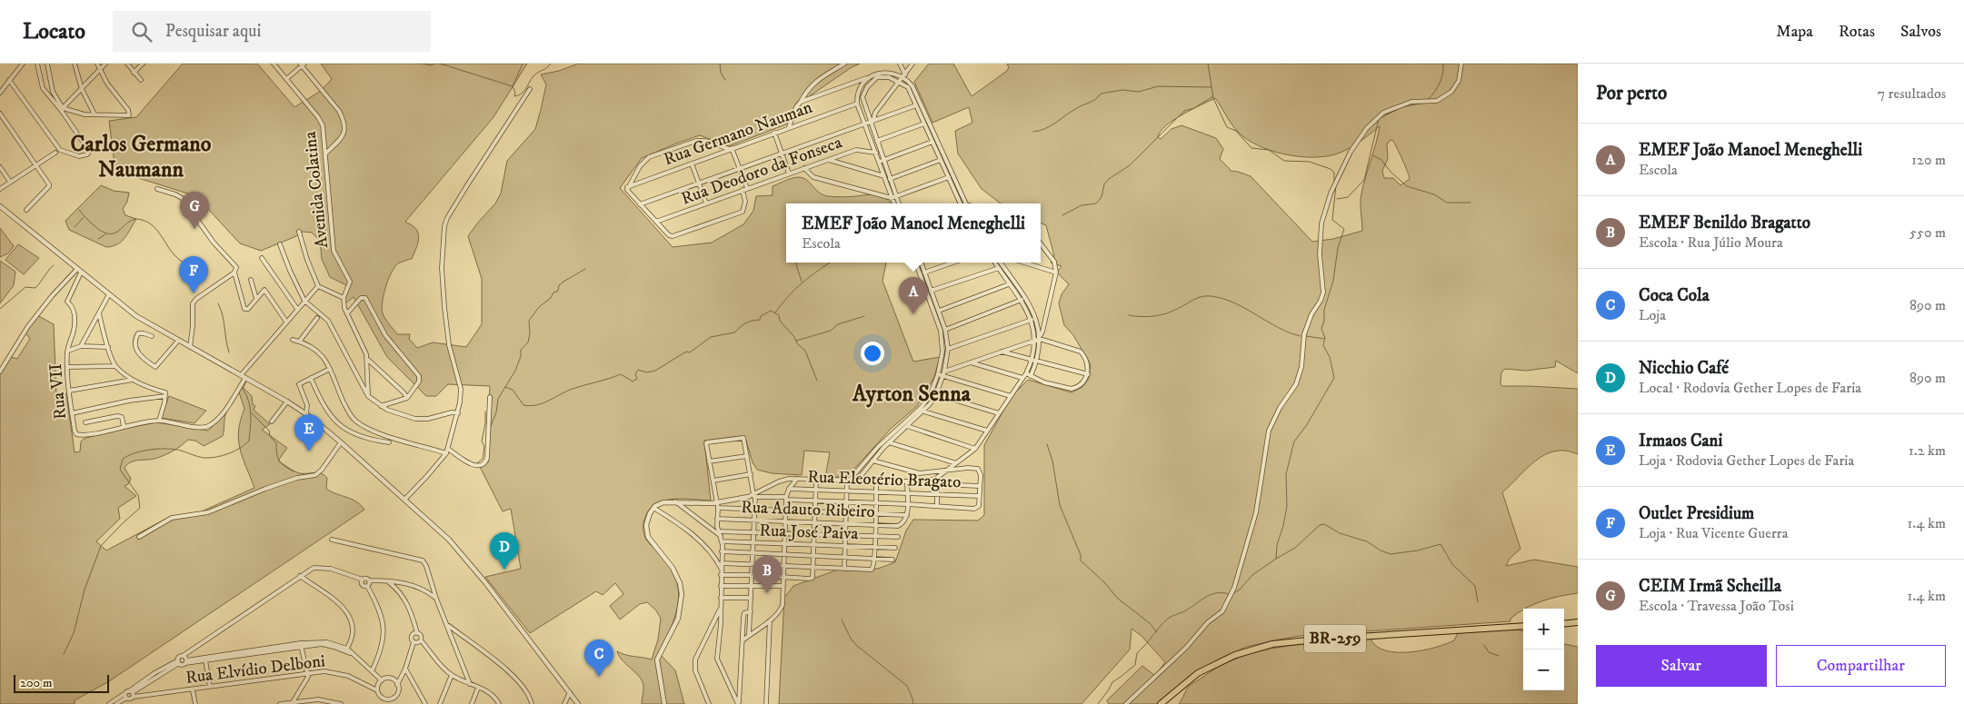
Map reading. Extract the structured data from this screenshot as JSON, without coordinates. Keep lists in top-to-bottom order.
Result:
{
  "streets": {
    "highway": ["BR-259"],
    "street": [
      "Rua Germano Nauman",
      "Rua Deodoro da Fonseca",
      "Avenida Colatina",
      "Rua VII",
      "Rua Eleotério Bragato",
      "Rua Adauto Ribeiro",
      "Rua José Paiva",
      "Rua Elvídio Delboni"
    ]
  },
  "districts": ["Carlos Germano Naumann", "Ayrton Senna"],
  "scale_bar": "200 m",
  "page": {
    "header": "Locato",
    "search": "Pesquisar aqui",
    "nav": ["Mapa", "Rotas", "Salvos"],
    "heading": ["Por perto", "7 resultados"],
    "list": [
      {
        "mark": "A",
        "name": "EMEF João Manoel Meneghelli",
        "note": "Escola",
        "value": "120 m"
      },
      {
        "mark": "B",
        "name": "EMEF Benildo Bragatto",
        "note": "Escola · Rua Júlio Moura",
        "value": "550 m"
      },
      {
        "mark": "C",
        "name": "Coca Cola",
        "note": "Loja",
        "value": "890 m"
      },
      {
        "mark": "D",
        "name": "Nicchio Café",
        "note": "Local · Rodovia Gether Lopes de Faria",
        "value": "890 m"
      },
      {
        "mark": "E",
        "name": "Irmaos Cani",
        "note": "Loja · Rodovia Gether Lopes de Faria",
        "value": "1.2 km"
      },
      {
        "mark": "F",
        "name": "Outlet Presidium",
        "note": "Loja · Rua Vicente Guerra",
        "value": "1.4 km"
      },
      {
        "mark": "G",
        "name": "CEIM Irmã Scheilla",
        "note": "Escola · Travessa João Tosi",
        "value": "1.4 km"
      }
    ],
    "pins": [
      "G",
      "F",
      "A",
      "E",
      "D",
      "B",
      "C"
    ],
    "popup": ["EMEF João Manoel Meneghelli", "Escola"],
    "map_buttons": ["+", "−"],
    "buttons": ["Salvar", "Compartilhar"],
    "scale": "200 m"
  }
}
